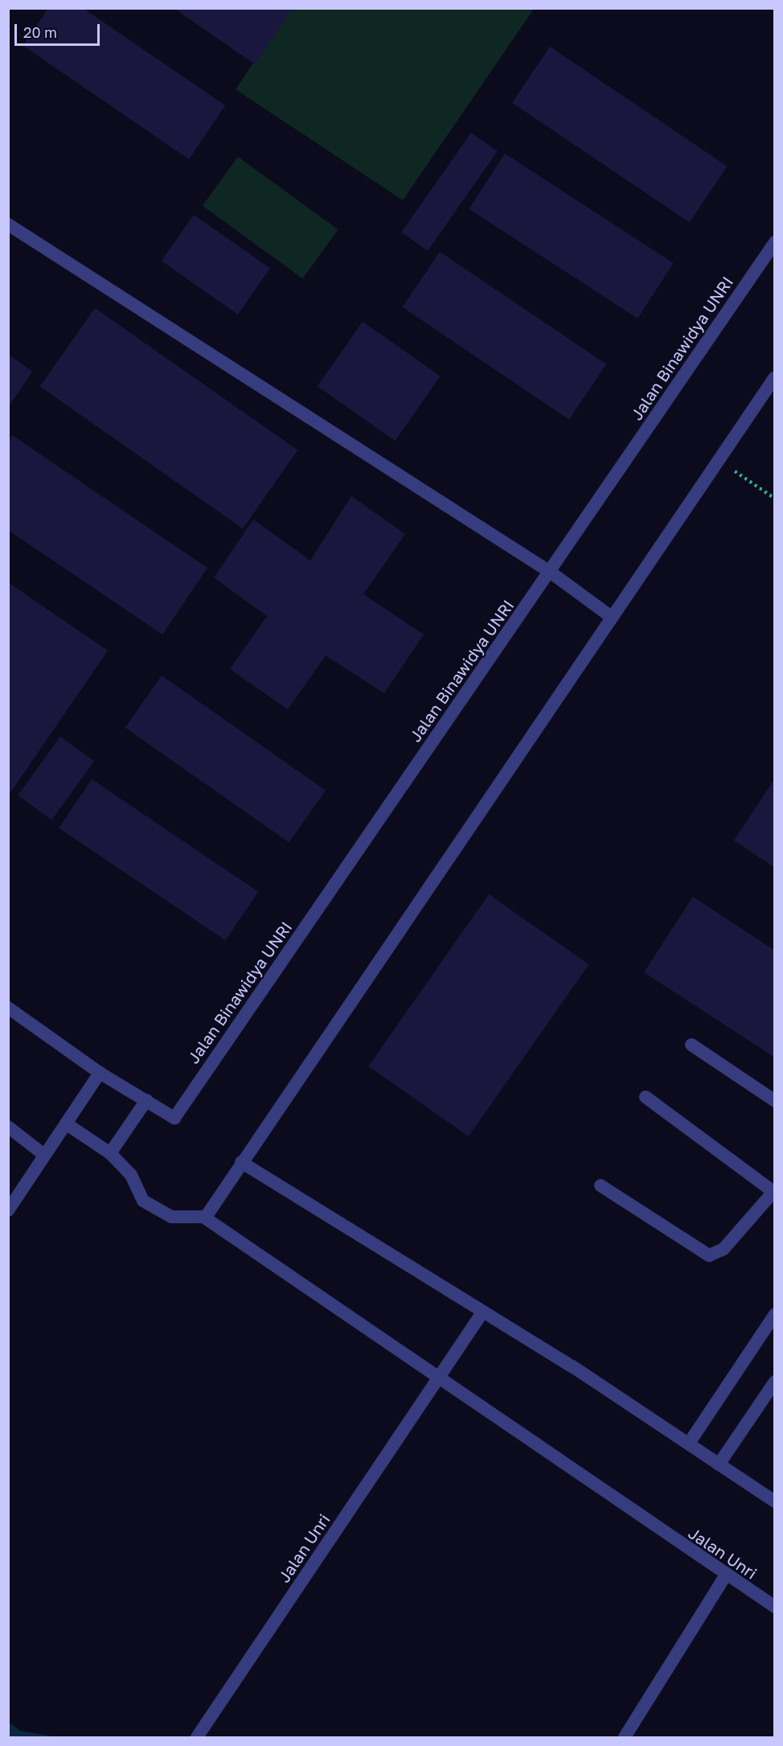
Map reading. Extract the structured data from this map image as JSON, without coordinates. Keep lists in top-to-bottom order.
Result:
{
  "streets": {
    "lane": ["Jalan Binawidya UNRI", "Jalan Unri"]
  },
  "scale_bar": "20 m"
}
